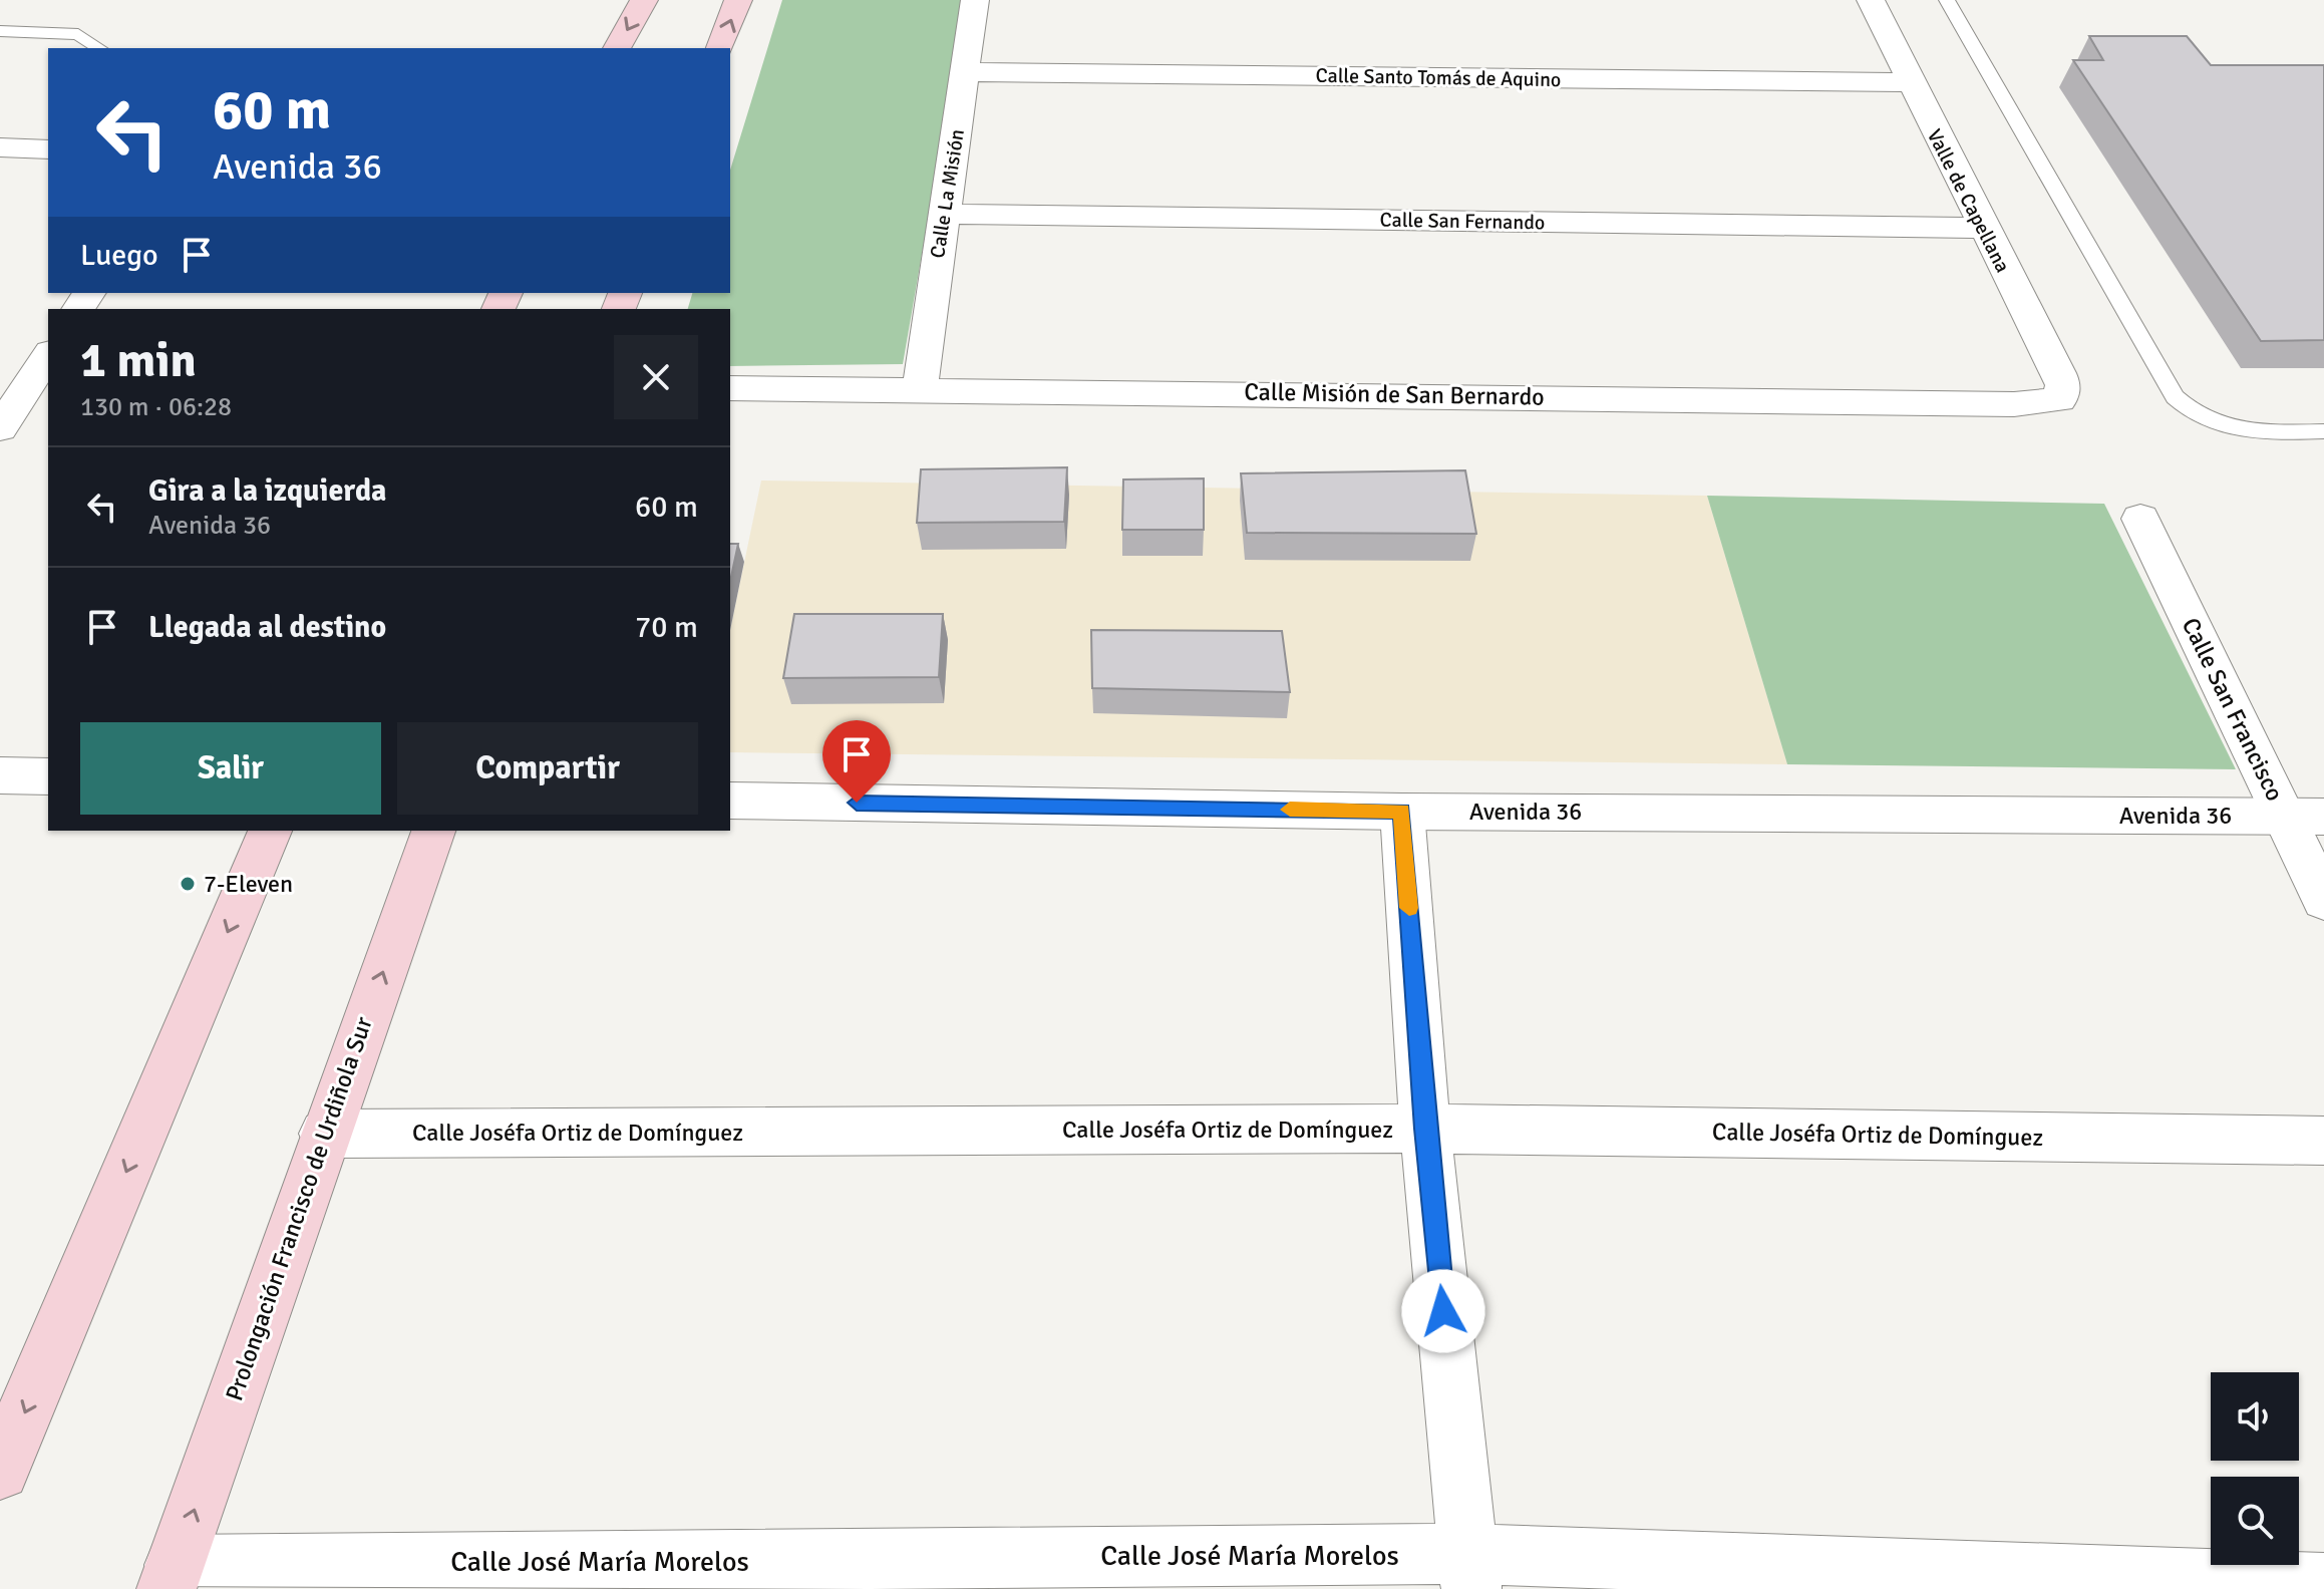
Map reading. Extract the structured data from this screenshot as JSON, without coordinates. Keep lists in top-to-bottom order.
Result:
{
  "streets": {
    "main road": ["Prolongación Francisco de Urdiñola Sur"],
    "street": [
      "Calle Santo Tomás de Aquino",
      "Calle La Misión",
      "Valle de Capellana",
      "Calle San Fernando",
      "Calle Misión de San Bernardo",
      "Calle San Francisco",
      "Avenida 36",
      "Calle Joséfa Ortiz de Domínguez",
      "Calle José María Morelos"
    ]
  },
  "crossings": [
    ["Calle Santo Tomás de Aquino", "Calle La Misión"],
    ["Calle Santo Tomás de Aquino", "Valle de Capellana"],
    ["Calle La Misión", "Calle San Fernando"],
    ["Calle La Misión", "Calle Misión de San Bernardo"],
    ["Valle de Capellana", "Calle San Fernando"],
    ["Valle de Capellana", "Calle Misión de San Bernardo"],
    ["Calle San Francisco", "Avenida 36"],
    ["Calle Joséfa Ortiz de Domínguez", "Prolongación Francisco de Urdiñola Sur"],
    ["Prolongación Francisco de Urdiñola Sur", "Calle José María Morelos"]
  ],
  "places": ["7-Eleven"],
  "page": {
    "turn": ["60 m", "Avenida 36"],
    "then": "Luego",
    "heading": ["1 min", "130 m · 06:28"],
    "list": [
      {
        "name": "Gira a la izquierda",
        "note": "Avenida 36",
        "value": "60 m"
      },
      {
        "name": "Llegada al destino",
        "value": "70 m"
      }
    ],
    "buttons": ["Salir", "Compartir"]
  }
}
